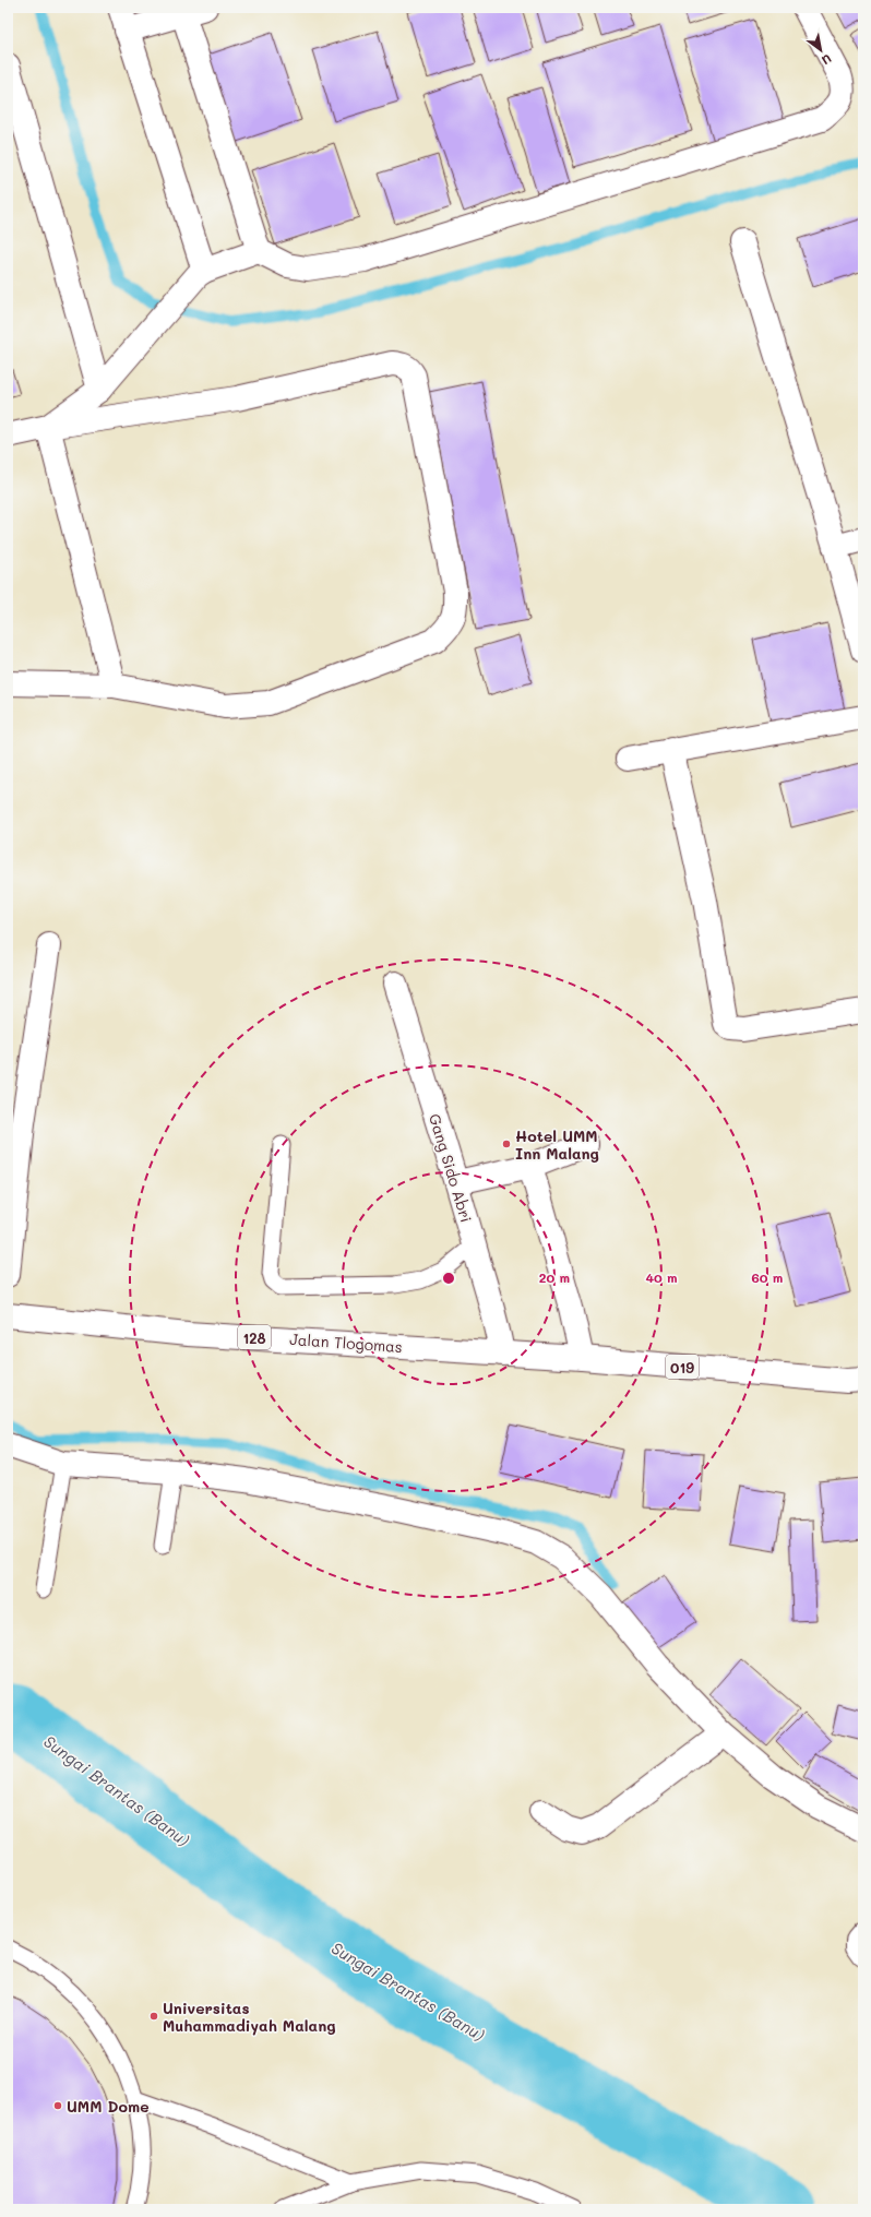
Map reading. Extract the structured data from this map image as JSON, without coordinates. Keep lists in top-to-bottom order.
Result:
{
  "streets": {
    "street": [
      "Gang Sido Abri",
      "128",
      "Jalan Tlogomas",
      "019"
    ]
  },
  "crossings": [
    ["Gang Sido Abri", "Jalan Tlogomas"],
    ["Gang Sido Abri", "019"],
    ["Jalan Tlogomas", "019"]
  ],
  "water": ["Sungai Brantas (Banu)"],
  "places": ["Hotel UMM Inn Malang", "Universitas Muhammadiyah Malang", "UMM Dome"],
  "north": "bottom right",
  "rings": ["20 m", "40 m", "60 m"]
}
